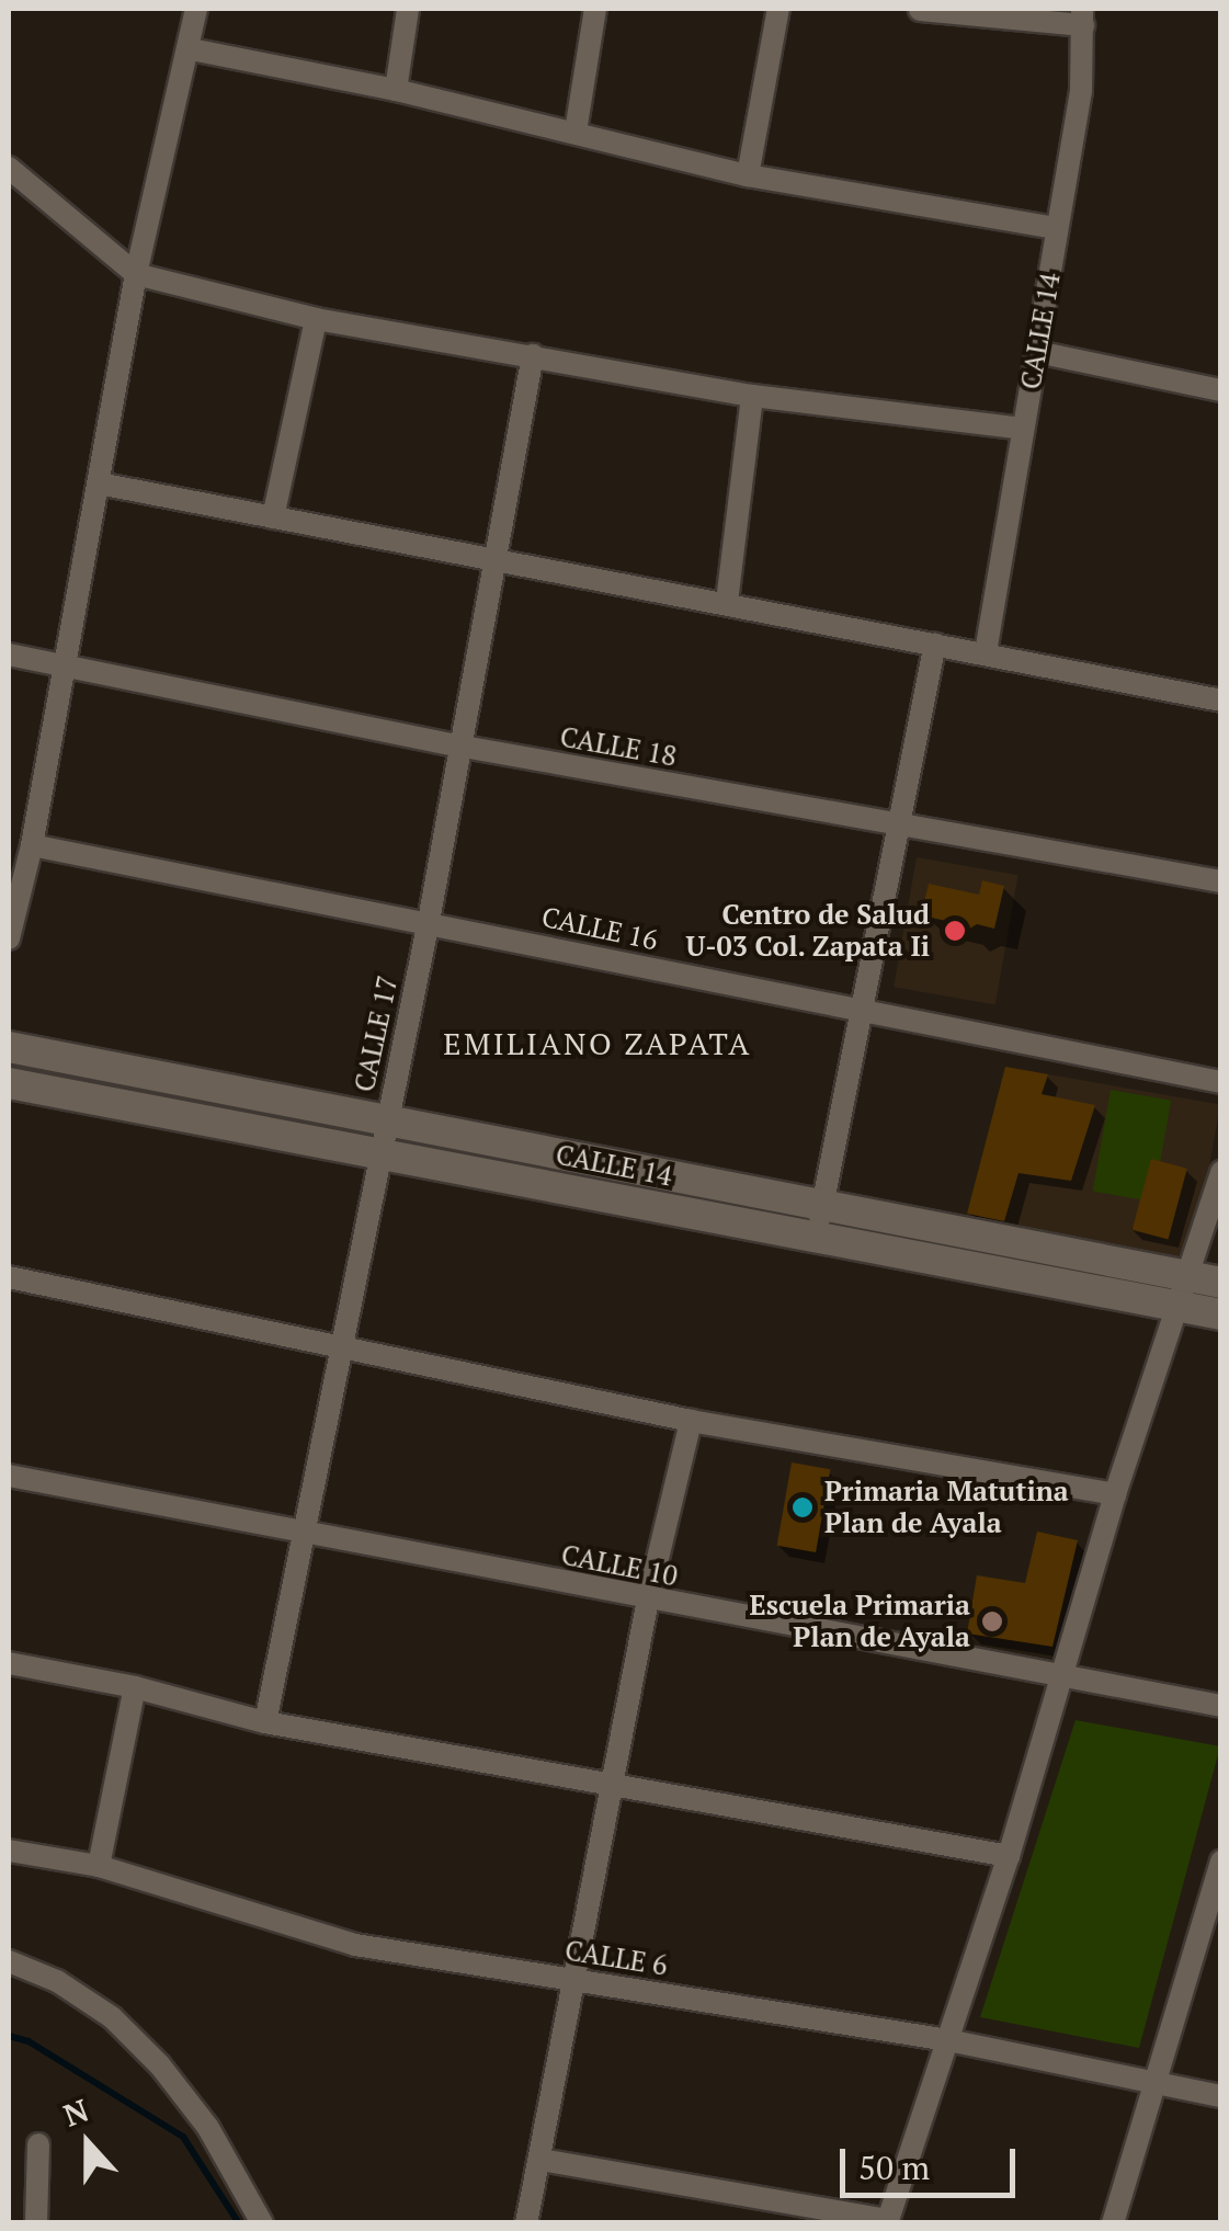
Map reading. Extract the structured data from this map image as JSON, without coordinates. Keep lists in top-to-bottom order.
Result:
{
  "streets": {
    "main road": ["CALLE 14"],
    "street": [
      "CALLE 18",
      "CALLE 16",
      "CALLE 17",
      "CALLE 10",
      "CALLE 6"
    ]
  },
  "crossings": [
    ["CALLE 14", "CALLE 17"],
    ["CALLE 18", "CALLE 17"],
    ["CALLE 16", "CALLE 17"],
    ["CALLE 17", "CALLE 10"]
  ],
  "districts": ["EMILIANO ZAPATA"],
  "places": ["Centro de Salud U-03 Col. Zapata Ii", "Primaria Matutina Plan de Ayala", "Escuela Primaria Plan de Ayala"],
  "scale_bar": "50 m",
  "north": "top"
}
